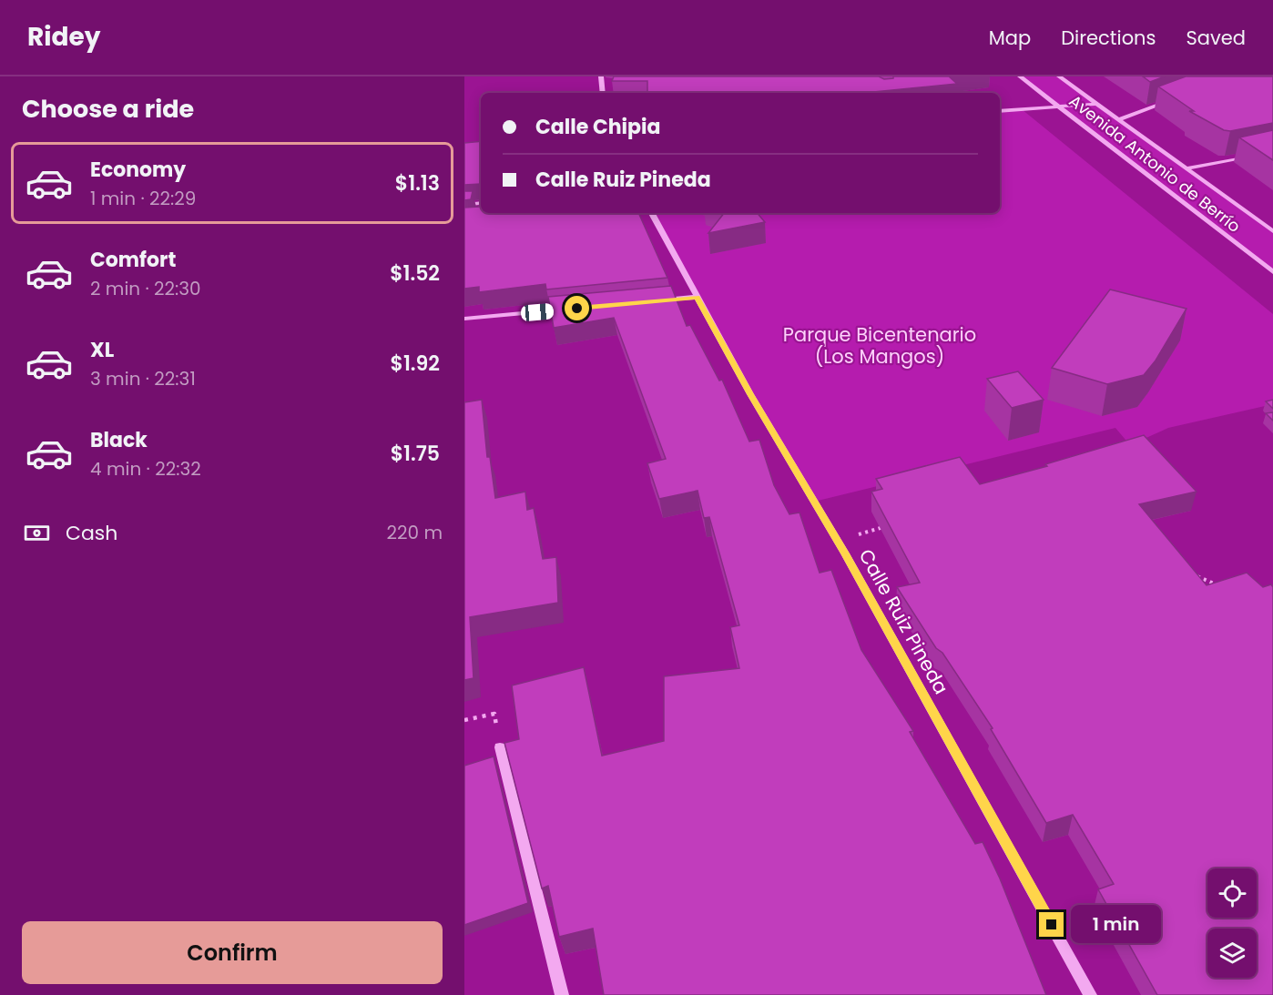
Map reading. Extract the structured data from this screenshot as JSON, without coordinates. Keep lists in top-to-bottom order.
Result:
{
  "streets": {
    "street": ["Avenida Antonio de Berrío", "Calle Ruiz Pineda"]
  },
  "parks": ["Parque Bicentenario (Los Mangos)"],
  "page": {
    "header": "Ridey",
    "nav": ["Map", "Directions", "Saved"],
    "heading": "Choose a ride",
    "banner": ["Calle Chipia", "Calle Ruiz Pineda"],
    "list": [
      {
        "name": "Economy",
        "note": "1 min · 22:29",
        "value": "$1.13"
      },
      {
        "name": "Comfort",
        "note": "2 min · 22:30",
        "value": "$1.52"
      },
      {
        "name": "XL",
        "note": "3 min · 22:31",
        "value": "$1.92"
      },
      {
        "name": "Black",
        "note": "4 min · 22:32",
        "value": "$1.75"
      }
    ],
    "pay": ["Cash", "220 m"],
    "bubble": "1 min",
    "buttons": "Confirm"
  }
}
